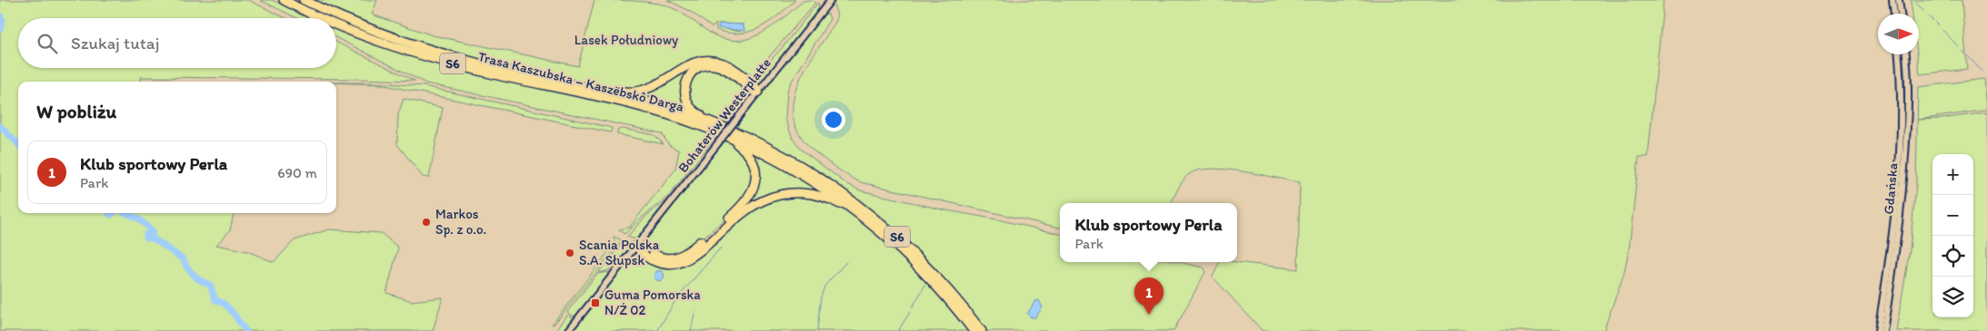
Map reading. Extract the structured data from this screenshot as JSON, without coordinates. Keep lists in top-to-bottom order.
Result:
{
  "streets": {
    "highway": ["S6", "Trasa Kaszubska – Kaszëbskô Darga"],
    "main road": ["Bohaterów Westerplatte", "Gdańska"]
  },
  "parks": ["Lasek Południowy"],
  "places": {
    "other": ["Markos Sp. z o.o.", "Scania Polska S.A. Słupsk"],
    "transit": ["Guma Pomorska N/Ż 02"]
  },
  "north": "right",
  "page": {
    "search": "Szukaj tutaj",
    "heading": "W pobliżu",
    "list": [
      {
        "mark": "1",
        "name": "Klub sportowy Perla",
        "note": "Park",
        "value": "690 m"
      }
    ],
    "map_buttons": ["+", "−"],
    "popup": ["Klub sportowy Perla", "Park"],
    "pins": "1"
  }
}
